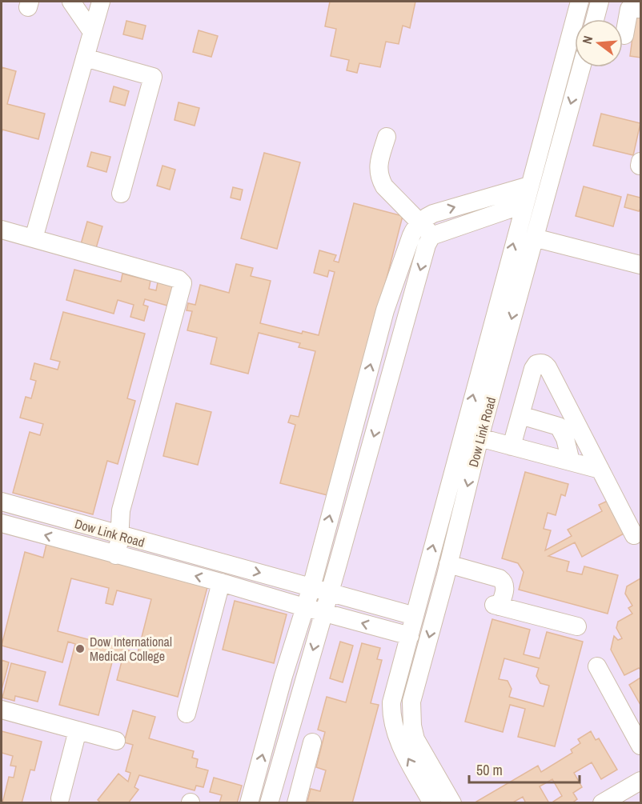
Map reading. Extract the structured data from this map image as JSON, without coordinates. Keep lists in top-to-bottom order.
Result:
{
  "streets": {
    "lane": ["Dow Link Road"]
  },
  "places": ["Dow International Medical College"],
  "scale_bar": "50 m",
  "north": "left"
}
